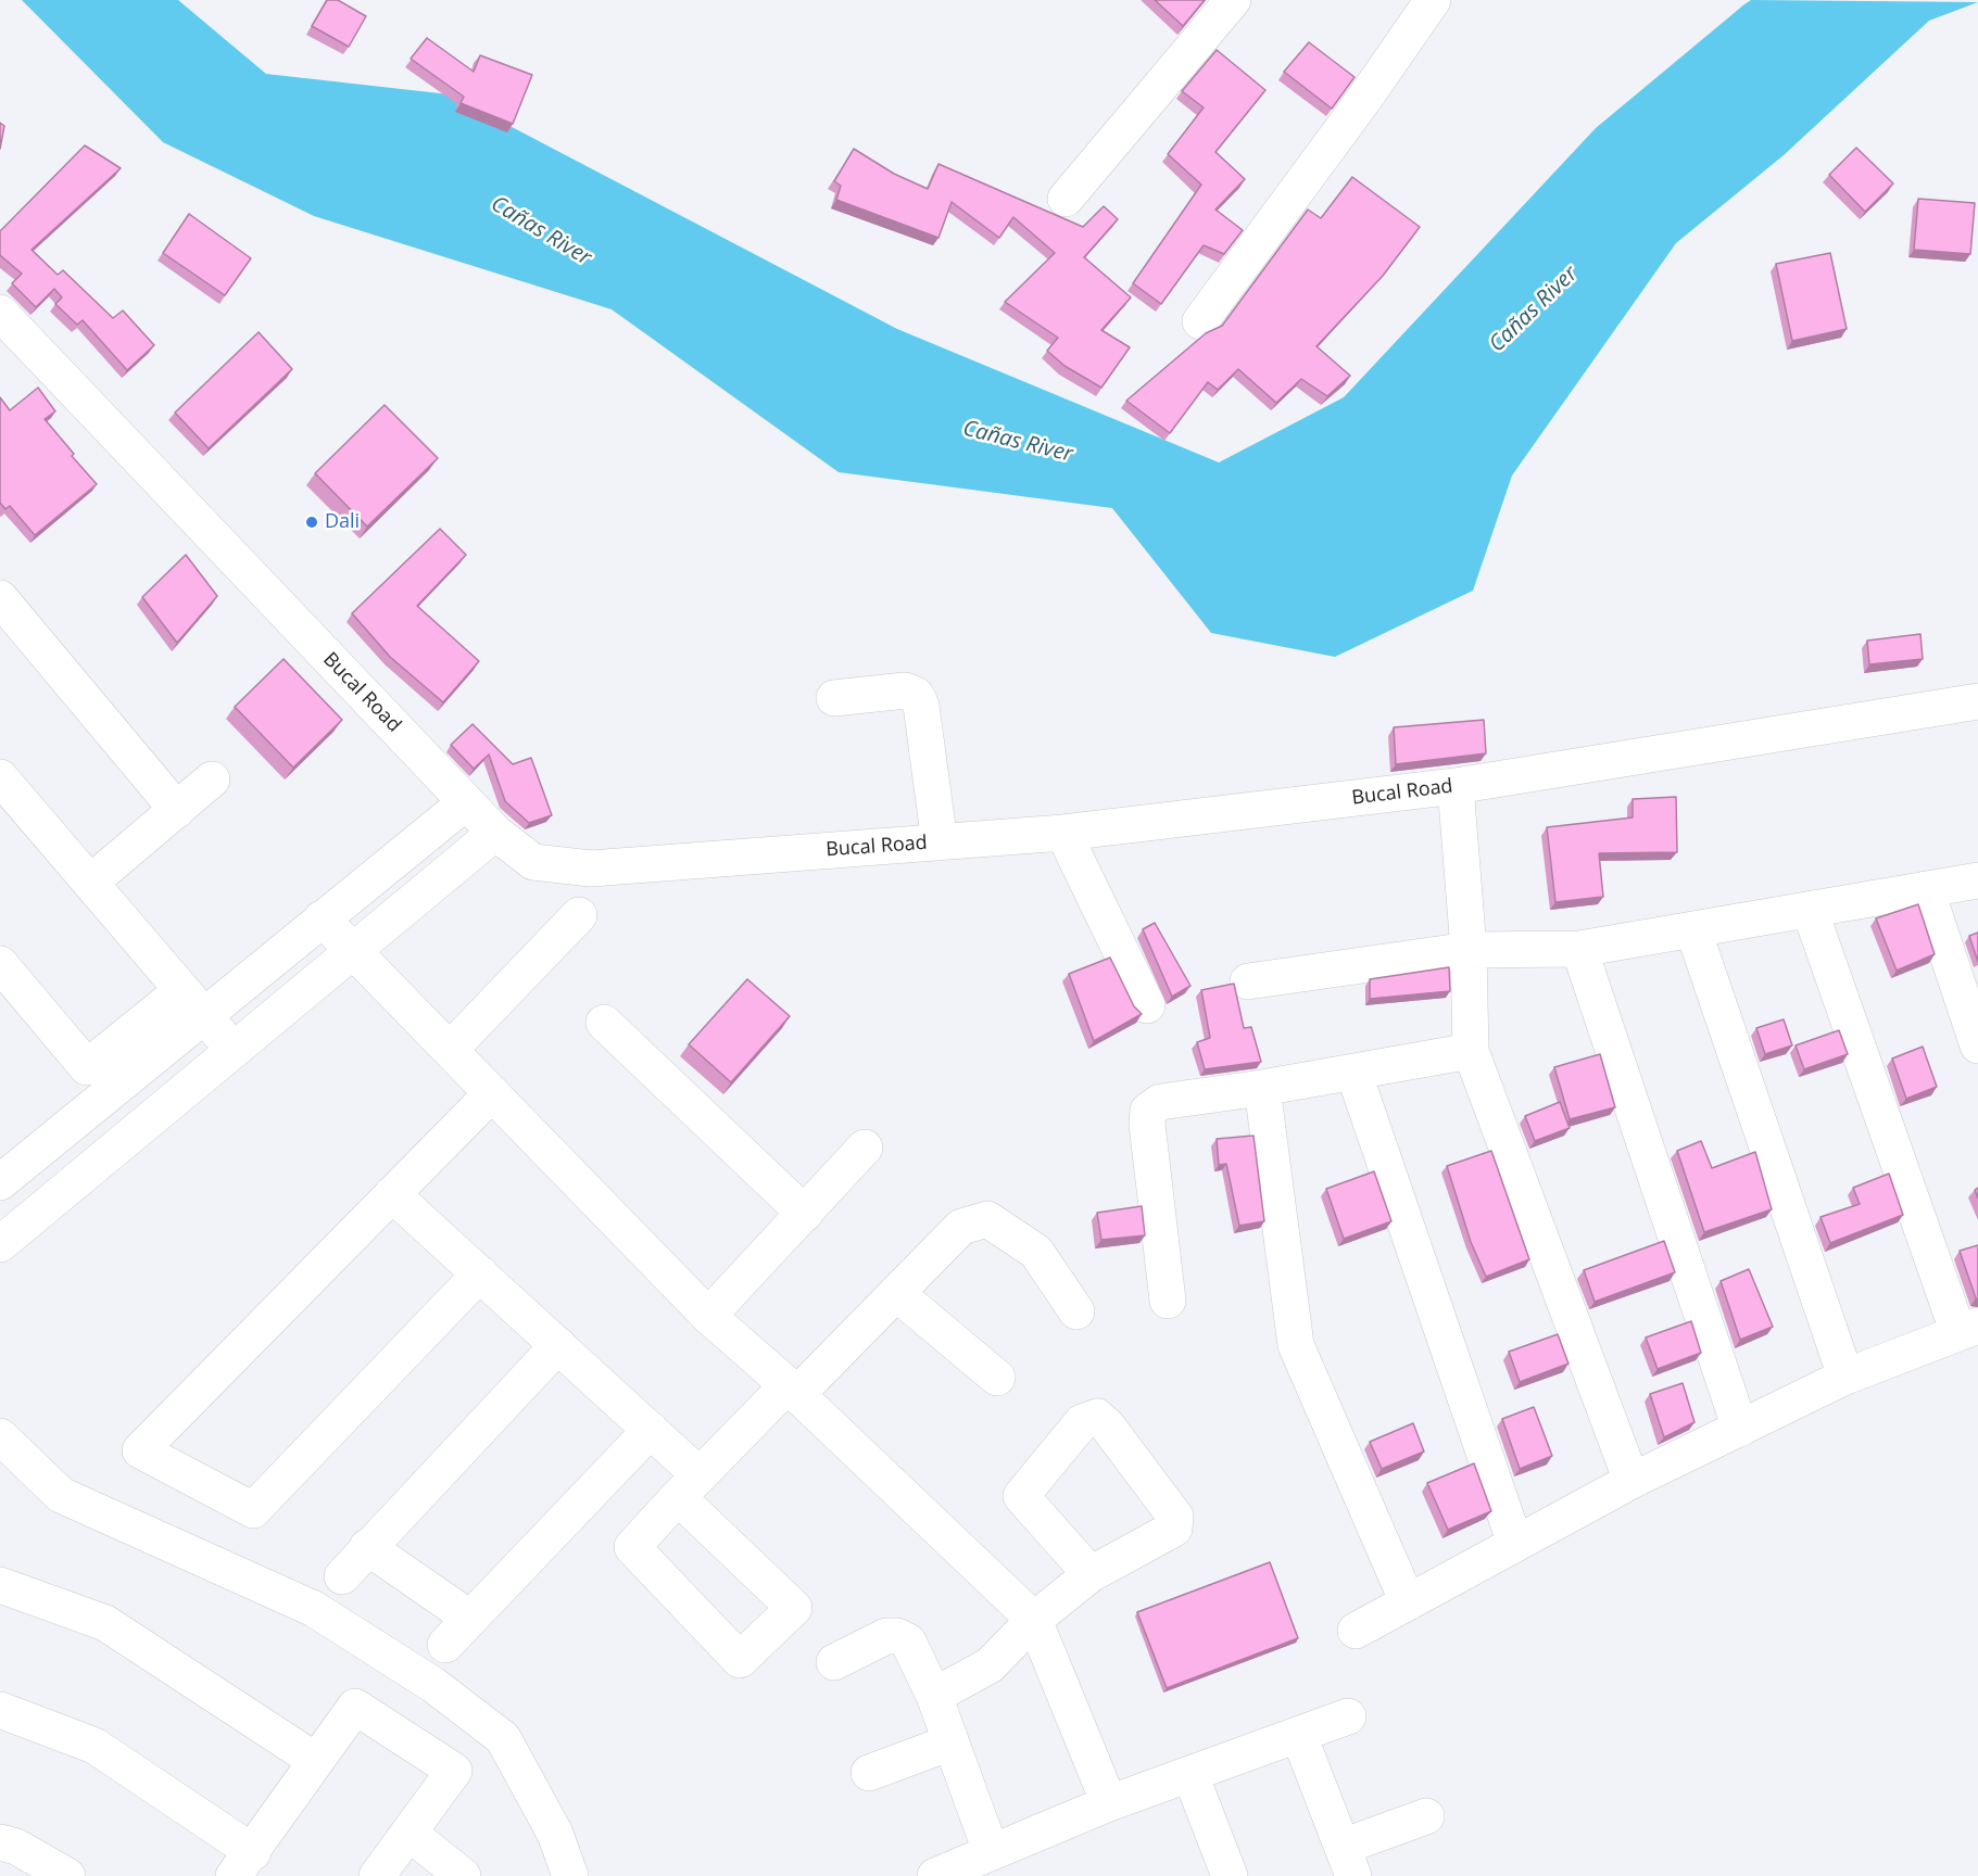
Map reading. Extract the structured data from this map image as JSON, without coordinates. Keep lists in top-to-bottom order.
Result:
{
  "streets": {
    "street": ["Bucal Road"]
  },
  "water": ["Cañas River"],
  "places": ["Dali"]
}
